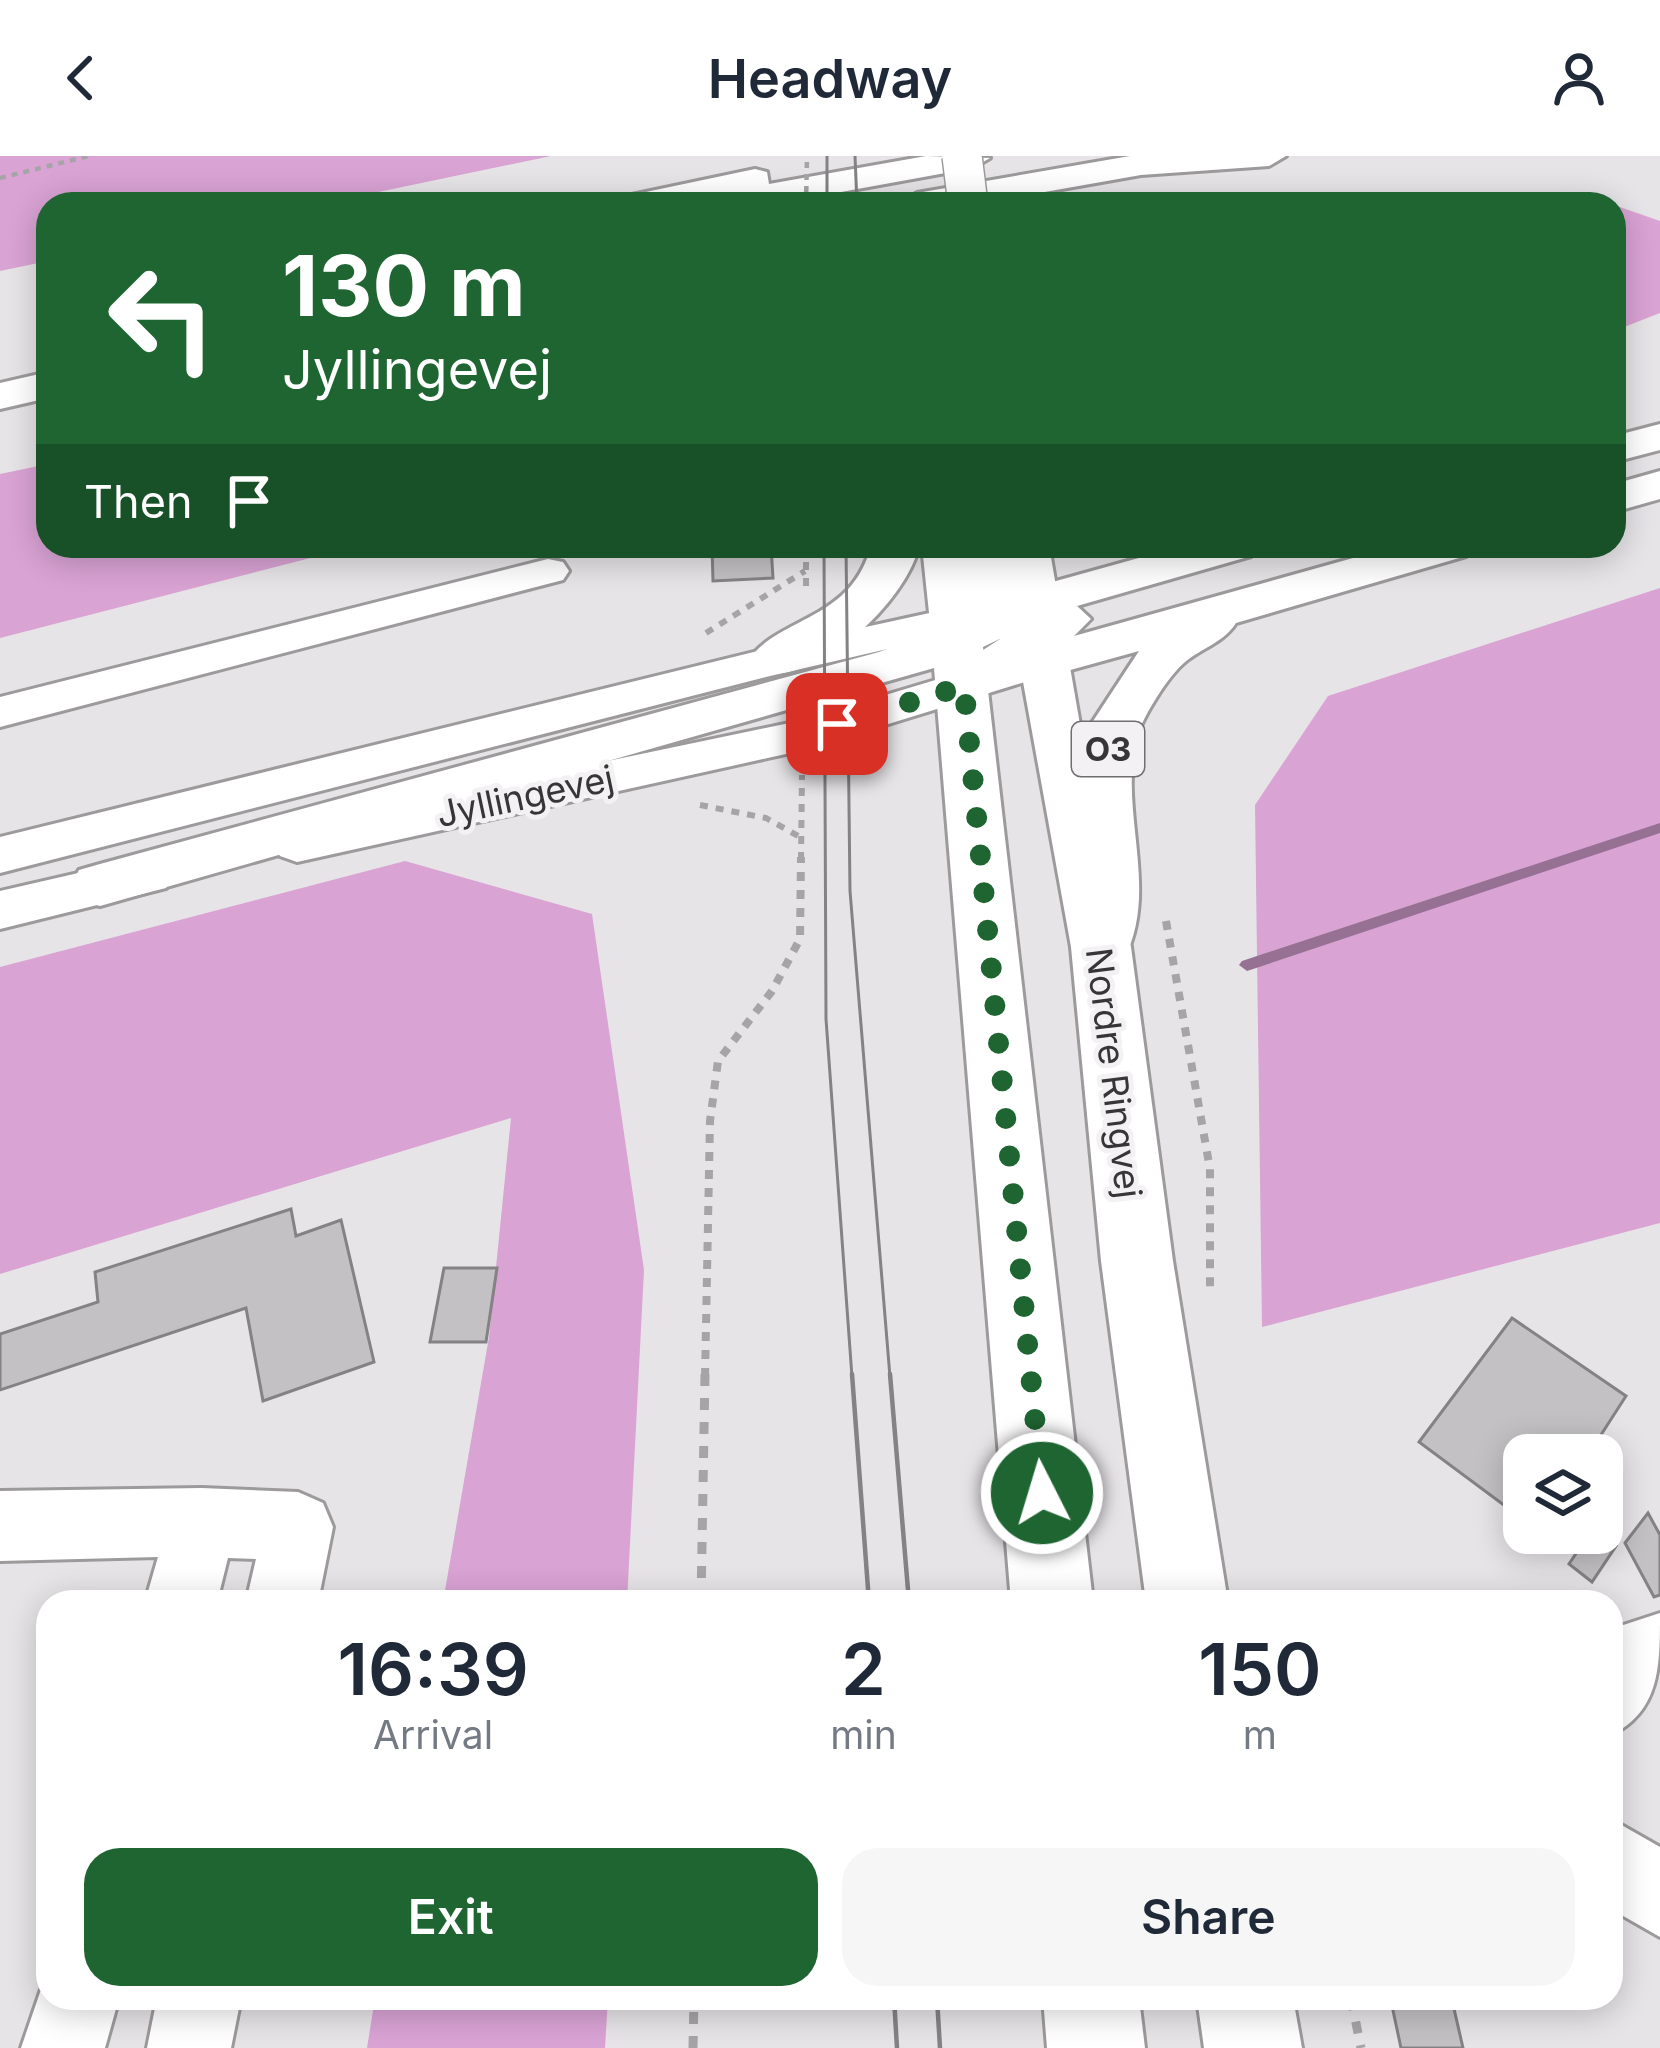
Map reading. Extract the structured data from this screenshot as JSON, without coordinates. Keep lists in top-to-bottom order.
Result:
{
  "streets": {
    "main road": ["O3", "Nordre Ringvej"],
    "street": ["Jyllingevej"]
  },
  "crossings": [
    ["O3", "Nordre Ringvej"],
    ["Jyllingevej", "Nordre Ringvej"]
  ],
  "page": {
    "header": "Headway",
    "turn": ["130 m", "Jyllingevej"],
    "then": "Then",
    "eta": [
      "16:39",
      "Arrival",
      "2",
      "min",
      "150",
      "m"
    ],
    "buttons": ["Exit", "Share"]
  }
}
